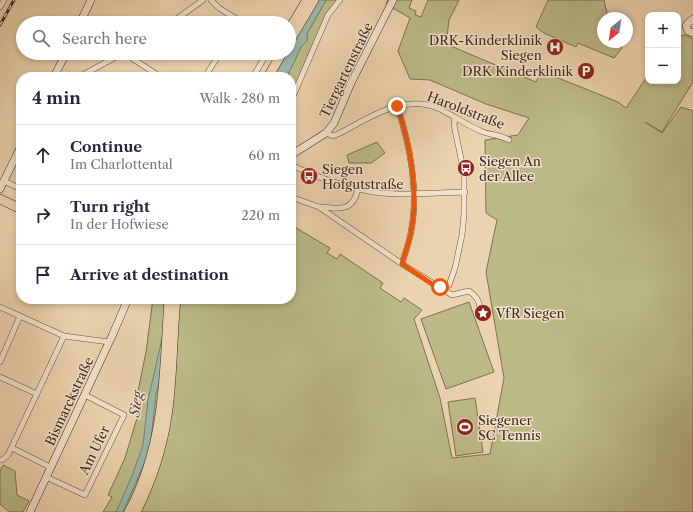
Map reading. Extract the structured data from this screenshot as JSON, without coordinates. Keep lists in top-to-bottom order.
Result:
{
  "streets": {
    "street": [
      "Tiergartenstraße",
      "Haroldstraße",
      "Bismarckstraße",
      "Am Ufer"
    ]
  },
  "crossings": [
    ["Tiergartenstraße", "Haroldstraße"],
    ["Bismarckstraße", "Am Ufer"]
  ],
  "water": ["Sieg"],
  "places": {
    "hospital": ["DRK-Kinderklinik Siegen"],
    "parking": ["DRK Kinderklinik"],
    "bus stop": ["Siegen An der Allee", "Siegen Hofgutstraße"],
    "place": ["VfR Siegen"],
    "sports": ["Siegener SC Tennis"]
  },
  "north": "bottom left",
  "page": {
    "map_buttons": ["+", "−"],
    "search": "Search here",
    "heading": ["4 min", "Walk · 280 m"],
    "list": [
      ["Continue", "Im Charlottental", "60 m"],
      ["Turn right", "In der Hofwiese", "220 m"],
      "Arrive at destination"
    ]
  }
}
